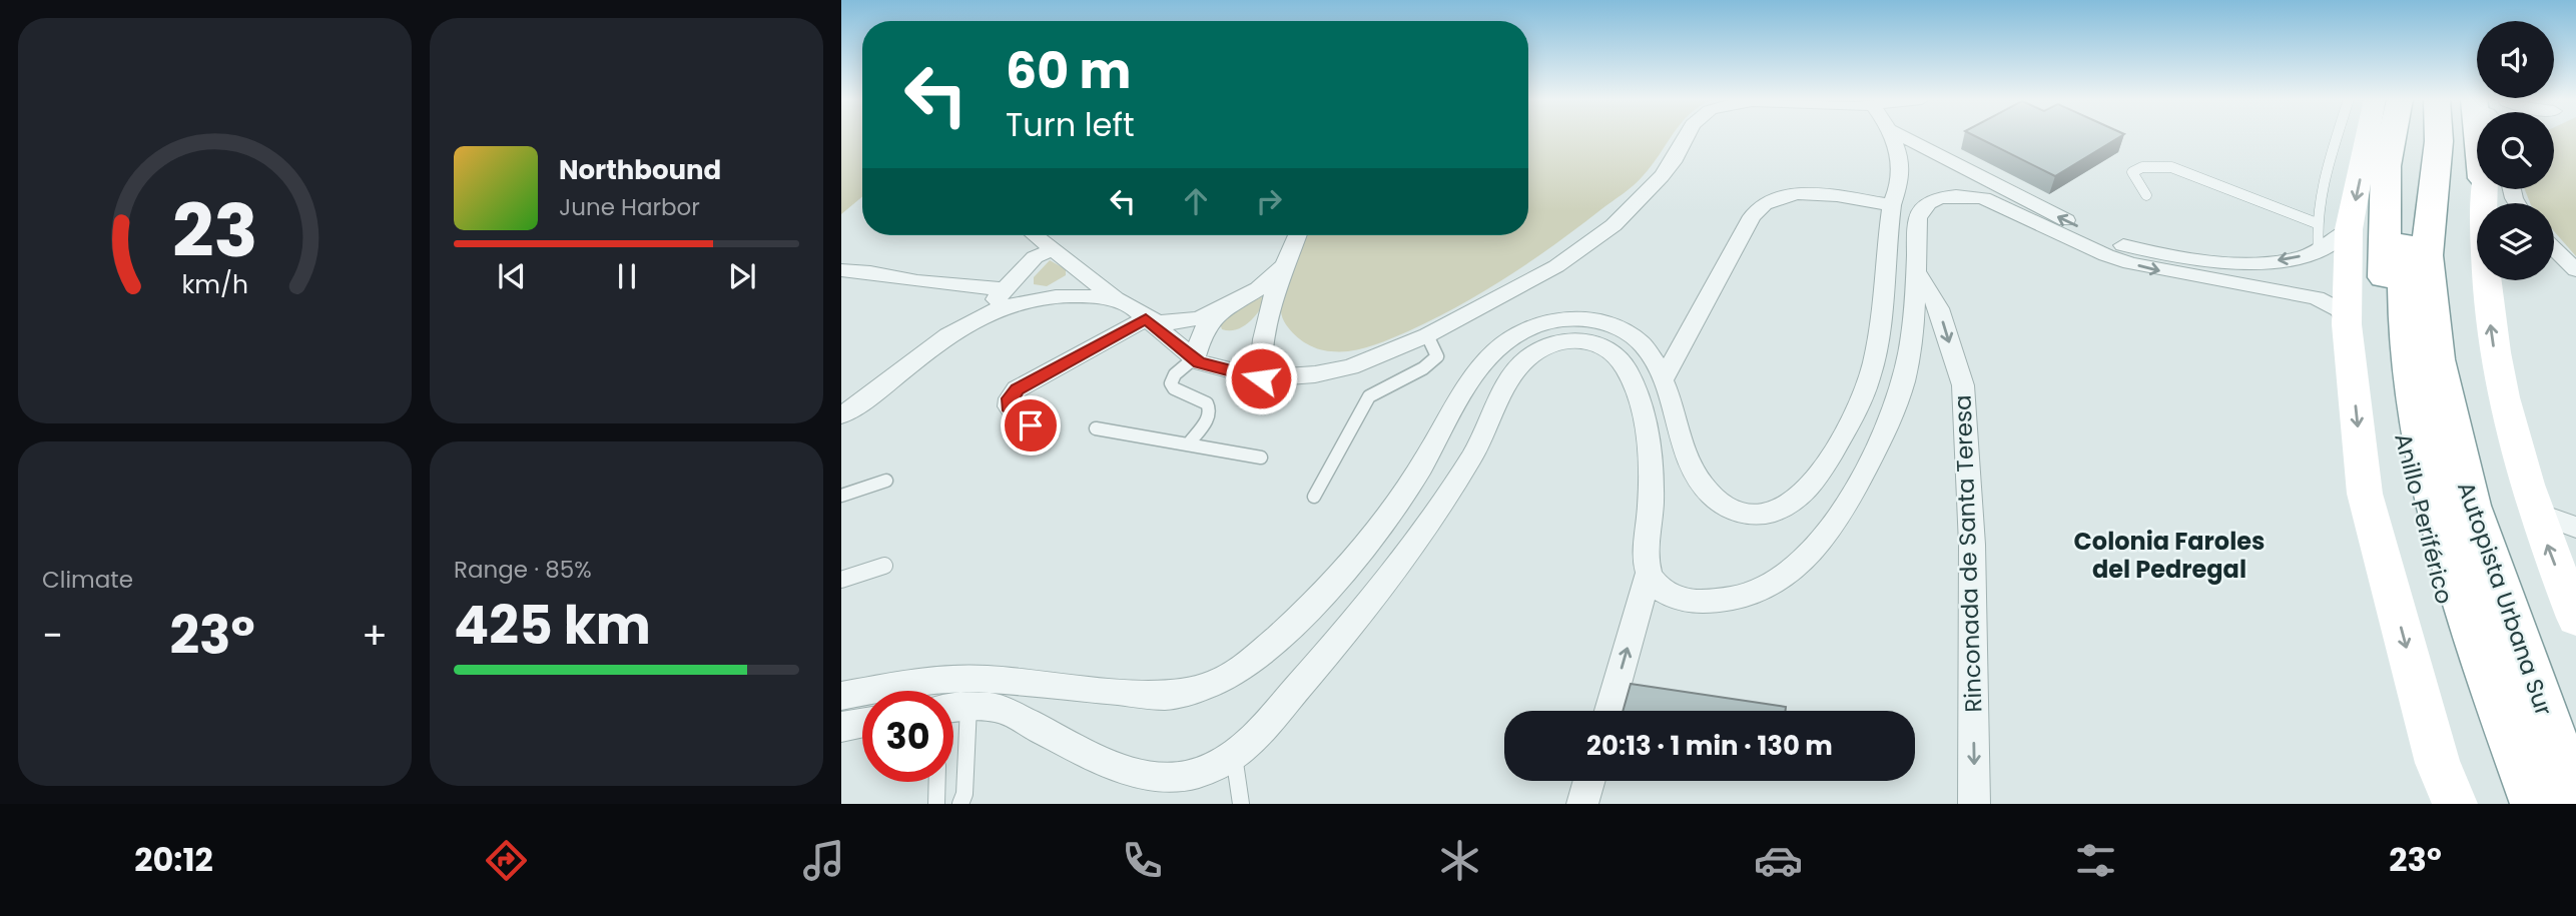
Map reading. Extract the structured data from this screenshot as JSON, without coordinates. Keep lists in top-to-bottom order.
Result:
{
  "streets": {
    "highway": ["Anillo Periférico", "Autopista Urbana Sur"],
    "street": ["Rinconada de Santa Teresa"]
  },
  "crossings": [
    ["Anillo Periférico", "Autopista Urbana Sur"]
  ],
  "one_way": ["Rinconada de Santa Teresa"],
  "districts": ["Colonia Faroles del Pedregal"],
  "page": {
    "turn": ["60 m", "Turn left"],
    "song": ["Northbound", "June Harbor"],
    "tile": [
      "Climate",
      ["Range · 85%", "425 km"]
    ],
    "heat": ["−", "23°", "+"],
    "limit": "30",
    "trip": "20:13 · 1 min · 130 m",
    "tabs": ["20:12", "23°"],
    "gauge": ["23", "km/h"]
  }
}
